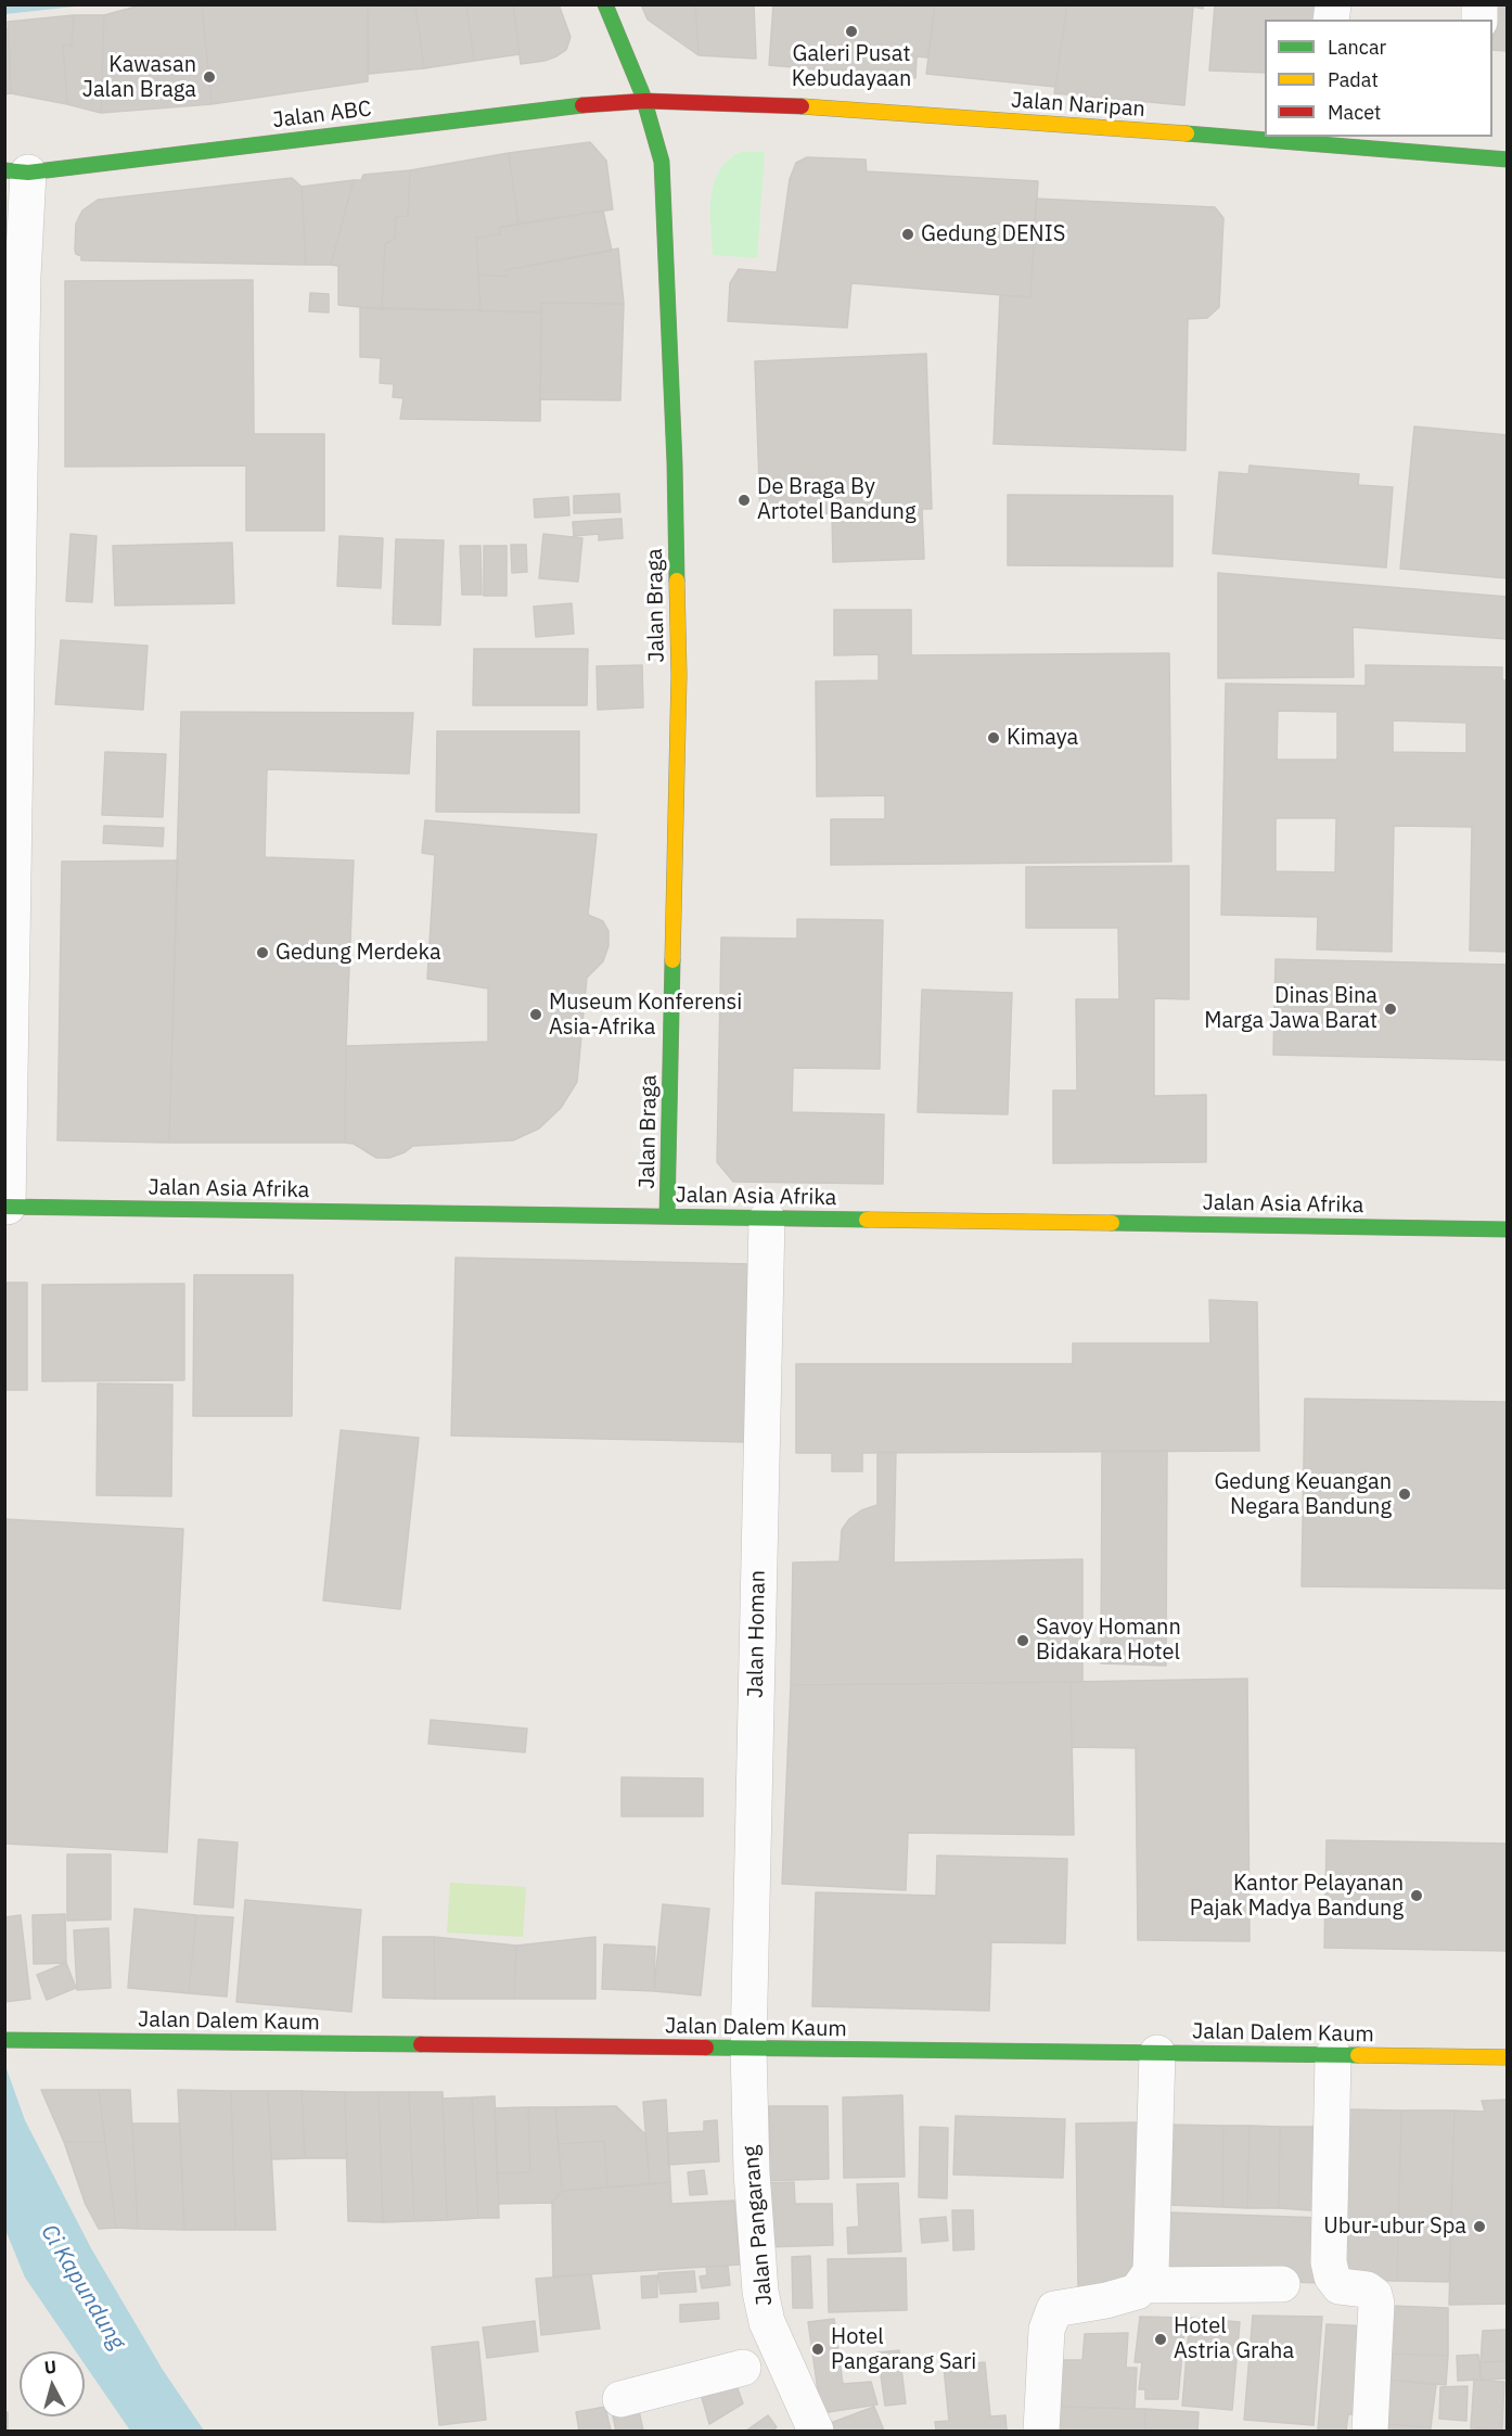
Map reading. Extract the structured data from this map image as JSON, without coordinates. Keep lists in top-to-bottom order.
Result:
{
  "streets": {
    "main road": [
      "Jalan Naripan",
      "Jalan ABC",
      "Jalan Braga",
      "Jalan Asia Afrika",
      "Jalan Dalem Kaum"
    ],
    "street": ["Jalan Homan", "Jalan Pangarang"]
  },
  "crossings": [
    ["Jalan Naripan", "Jalan ABC"],
    ["Jalan Naripan", "Jalan Braga"],
    ["Jalan ABC", "Jalan Braga"],
    ["Jalan Braga", "Jalan Asia Afrika"],
    ["Jalan Asia Afrika", "Jalan Homan"],
    ["Jalan Homan", "Jalan Dalem Kaum"],
    ["Jalan Homan", "Jalan Pangarang"],
    ["Jalan Dalem Kaum", "Jalan Pangarang"]
  ],
  "water": ["Ci Kapundung"],
  "places": [
    "Galeri Pusat Kebudayaan",
    "Kawasan Jalan Braga",
    "Gedung DENIS",
    "De Braga By Artotel Bandung",
    "Kimaya",
    "Gedung Merdeka",
    "Dinas Bina Marga Jawa Barat",
    "Museum Konferensi Asia-Afrika",
    "Gedung Keuangan Negara Bandung",
    "Savoy Homann Bidakara Hotel",
    "Kantor Pelayanan Pajak Madya Bandung",
    "Ubur-ubur Spa",
    "Hotel Astria Graha",
    "Hotel Pangarang Sari"
  ],
  "legend": ["Lancar", "Padat", "Macet"],
  "north": "top"
}
